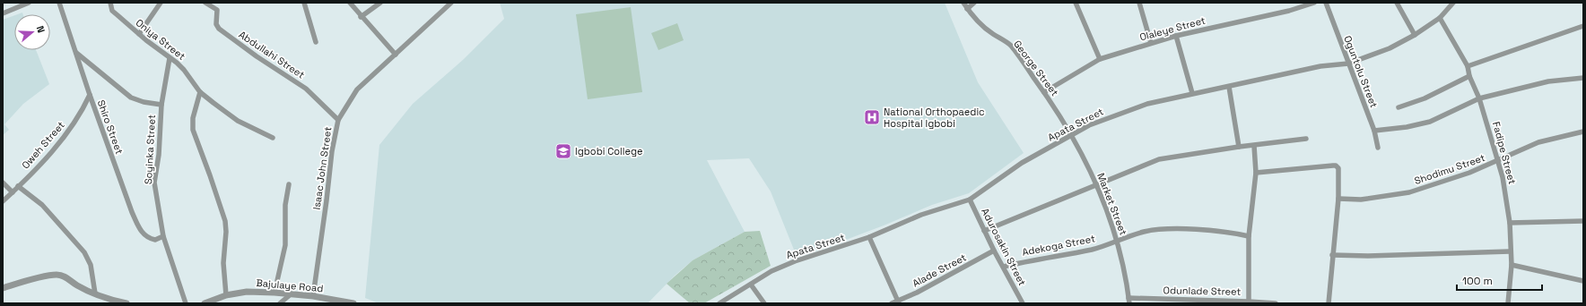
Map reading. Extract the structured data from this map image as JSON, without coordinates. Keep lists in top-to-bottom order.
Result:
{
  "streets": {
    "street": [
      "Olaleye Street",
      "Oniya Street",
      "Abdullahi Street",
      "George Street",
      "Oguntolu Street",
      "Apata Street",
      "Shiro Street",
      "Oweh Street",
      "Soyinka Street",
      "Fadipe Street",
      "Isaac John Street",
      "Shodimu Street",
      "Market Street",
      "Adekoga Street",
      "Adurosakin Street",
      "Alade Street",
      "Bajulaye Road",
      "Odunlade Street"
    ]
  },
  "crossings": [
    ["Olaleye Street", "George Street"],
    ["Oniya Street", "Soyinka Street"],
    ["Abdullahi Street", "Isaac John Street"],
    ["George Street", "Apata Street"],
    ["George Street", "Market Street"],
    ["Oguntolu Street", "Apata Street"],
    ["Apata Street", "Fadipe Street"],
    ["Apata Street", "Market Street"],
    ["Apata Street", "Adurosakin Street"],
    ["Shiro Street", "Oweh Street"],
    ["Shiro Street", "Soyinka Street"],
    ["Fadipe Street", "Shodimu Street"],
    ["Isaac John Street", "Bajulaye Road"],
    ["Market Street", "Adekoga Street"],
    ["Market Street", "Odunlade Street"],
    ["Adekoga Street", "Adurosakin Street"],
    ["Adurosakin Street", "Alade Street"]
  ],
  "places": {
    "hospital": ["National Orthopaedic Hospital Igbobi"],
    "school or university": ["Igbobi College"]
  },
  "scale_bar": "100 m",
  "north": "right"
}
